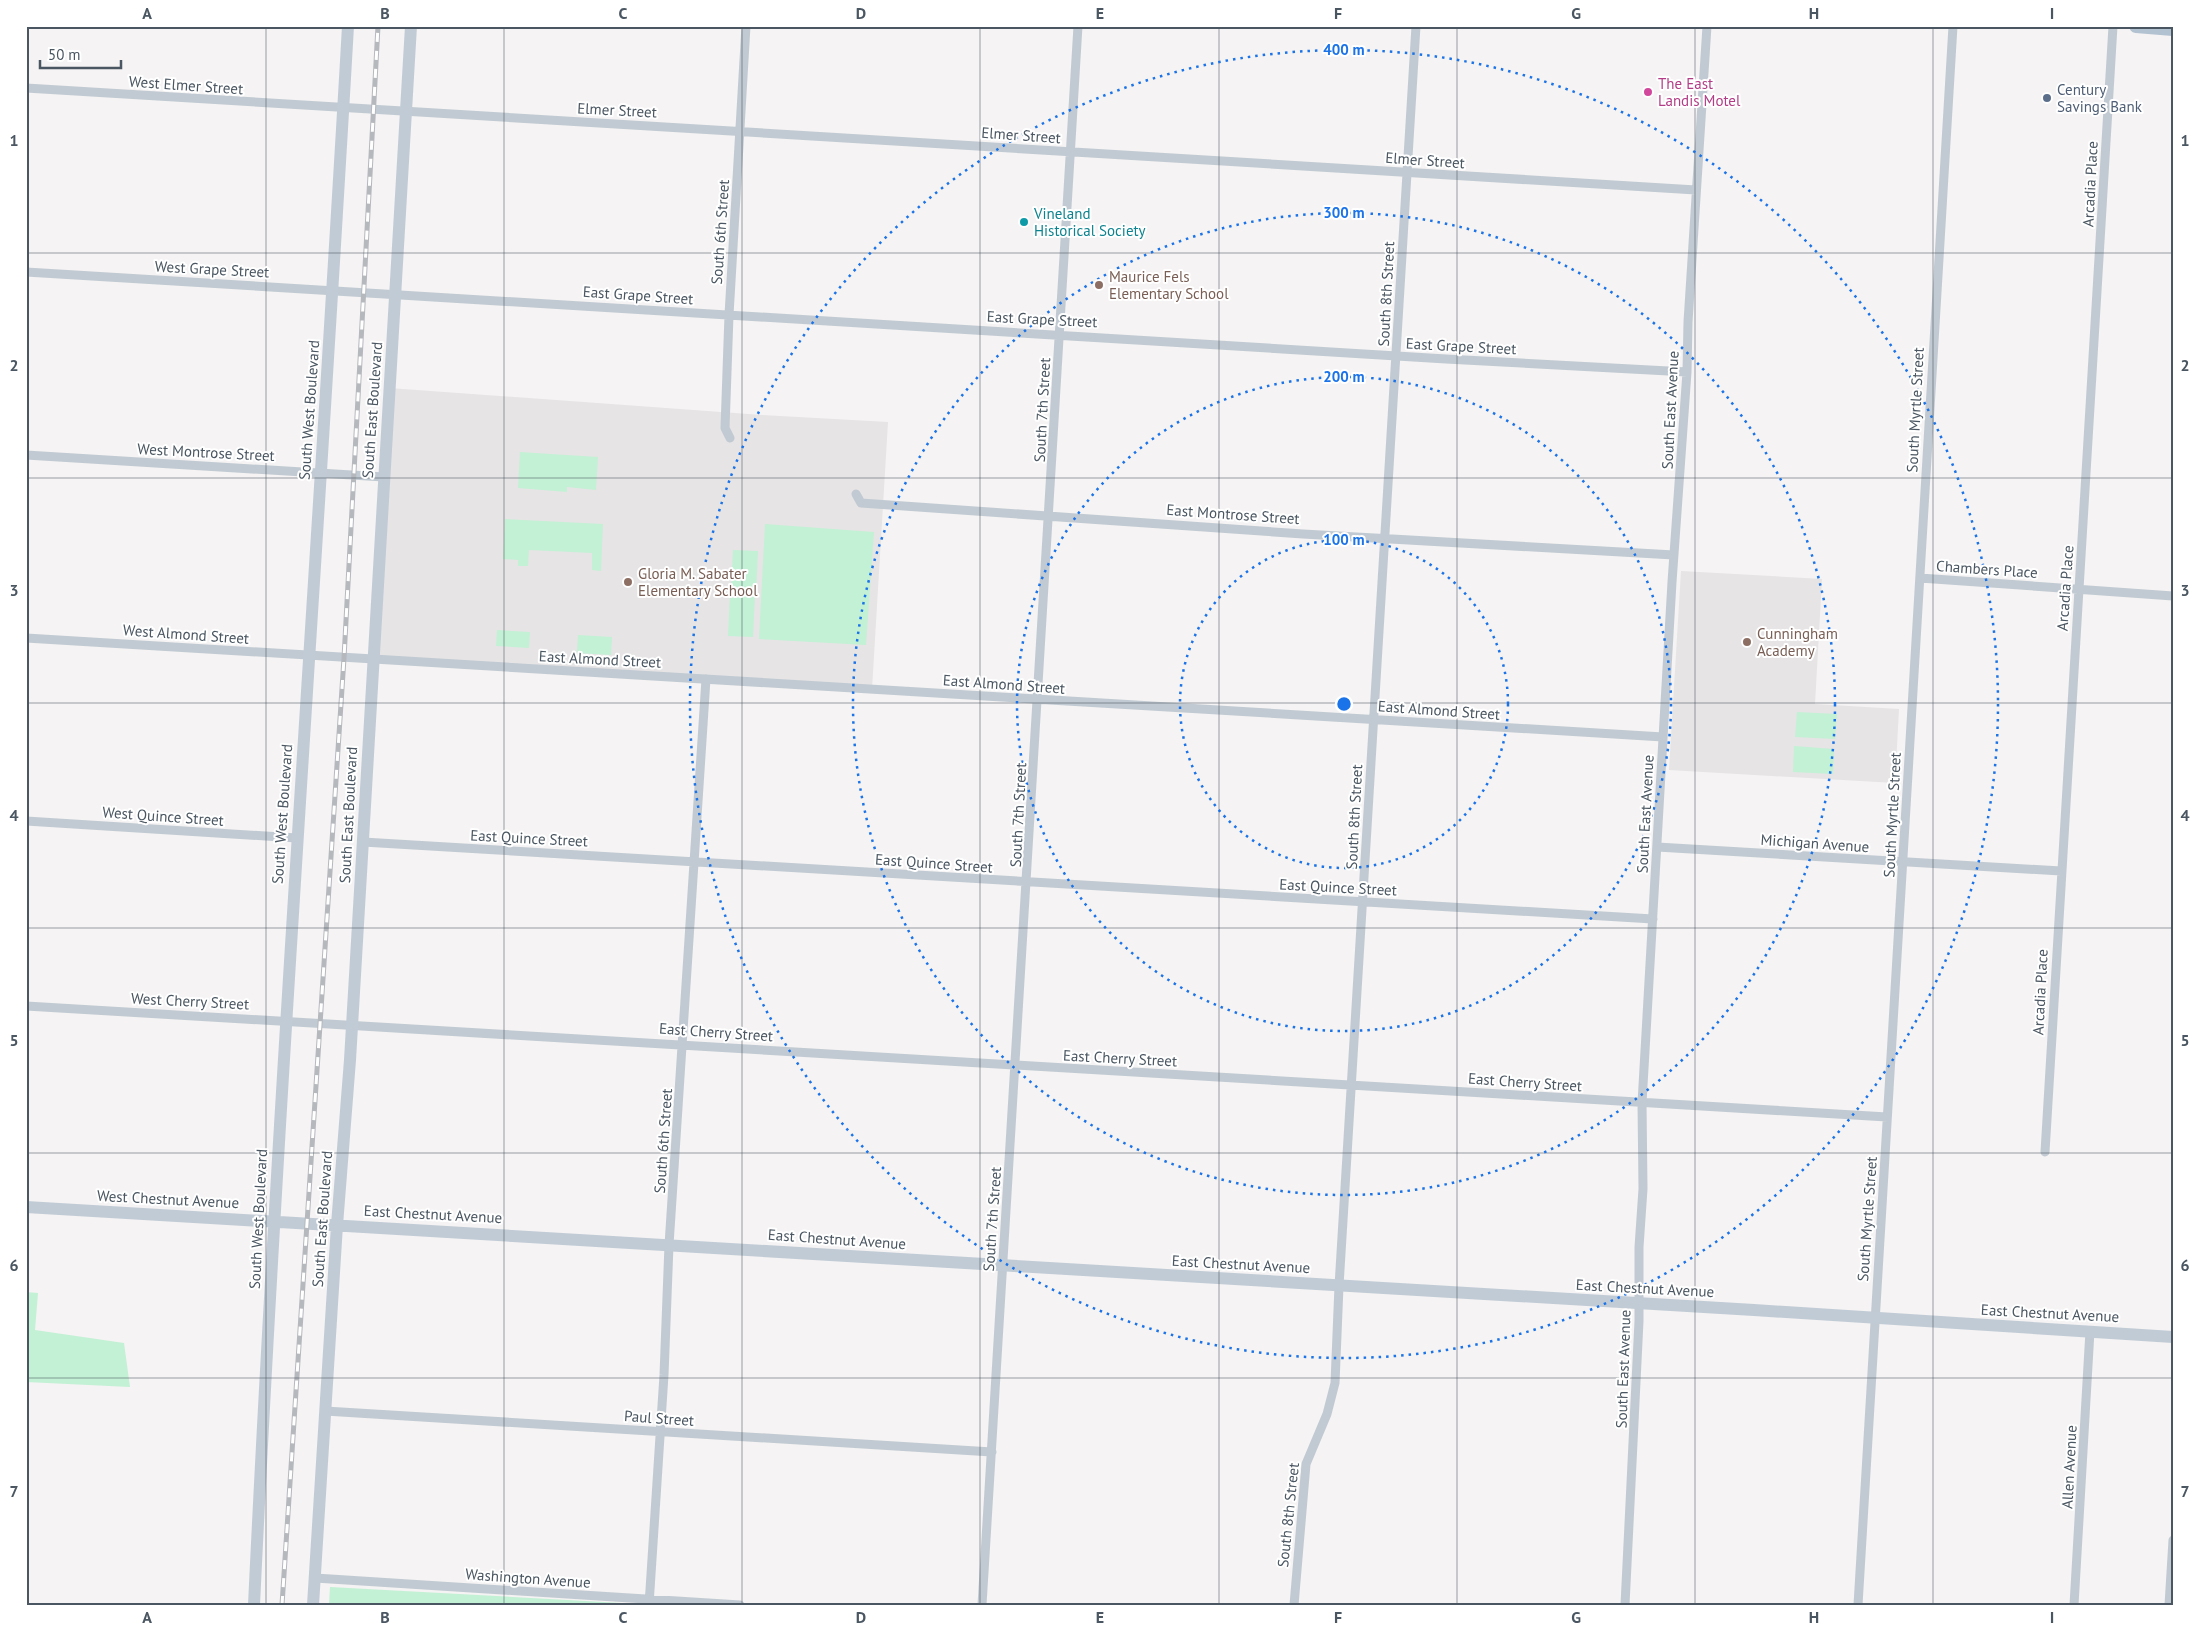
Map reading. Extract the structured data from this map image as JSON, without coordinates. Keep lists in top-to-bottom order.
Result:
{
  "streets": {
    "main road": [
      "South West Boulevard",
      "South East Boulevard",
      "West Chestnut Avenue",
      "East Chestnut Avenue"
    ],
    "street": [
      "West Elmer Street",
      "Elmer Street",
      "Arcadia Place",
      "South 6th Street",
      "West Grape Street",
      "South 8th Street",
      "East Grape Street",
      "South 7th Street",
      "South East Avenue",
      "South Myrtle Street",
      "West Montrose Street",
      "East Montrose Street",
      "Chambers Place",
      "West Almond Street",
      "East Almond Street",
      "West Quince Street",
      "East Quince Street",
      "Michigan Avenue",
      "West Cherry Street",
      "East Cherry Street",
      "Paul Street",
      "Allen Avenue",
      "Washington Avenue"
    ]
  },
  "crossings": [
    ["West Elmer Street", "Elmer Street"],
    ["West Elmer Street", "South West Boulevard"],
    ["Elmer Street", "South 6th Street"],
    ["Elmer Street", "South 8th Street"],
    ["Elmer Street", "South West Boulevard"],
    ["Elmer Street", "South East Boulevard"],
    ["Elmer Street", "South 7th Street"],
    ["Elmer Street", "South East Avenue"],
    ["Arcadia Place", "Chambers Place"],
    ["Arcadia Place", "Michigan Avenue"],
    ["South 6th Street", "East Grape Street"],
    ["South 6th Street", "East Almond Street"],
    ["South 6th Street", "East Quince Street"],
    ["South 6th Street", "East Cherry Street"],
    ["South 6th Street", "East Chestnut Avenue"],
    ["South 6th Street", "Paul Street"],
    ["South 6th Street", "Washington Avenue"],
    ["West Grape Street", "East Grape Street"],
    ["West Grape Street", "South West Boulevard"],
    ["West Grape Street", "South East Boulevard"],
    ["South 8th Street", "East Grape Street"],
    ["South 8th Street", "East Montrose Street"],
    ["South 8th Street", "East Almond Street"],
    ["South 8th Street", "East Quince Street"],
    ["South 8th Street", "East Cherry Street"],
    ["South 8th Street", "East Chestnut Avenue"],
    ["East Grape Street", "South East Boulevard"],
    ["East Grape Street", "South 7th Street"],
    ["East Grape Street", "South East Avenue"],
    ["South West Boulevard", "West Montrose Street"],
    ["South West Boulevard", "West Almond Street"],
    ["South West Boulevard", "West Quince Street"],
    ["South West Boulevard", "West Cherry Street"],
    ["South West Boulevard", "West Chestnut Avenue"],
    ["South East Boulevard", "West Montrose Street"],
    ["South East Boulevard", "East Almond Street"],
    ["South East Boulevard", "East Quince Street"],
    ["South East Boulevard", "West Cherry Street"],
    ["South East Boulevard", "East Cherry Street"],
    ["South East Boulevard", "East Chestnut Avenue"],
    ["South East Boulevard", "Paul Street"],
    ["South East Boulevard", "Washington Avenue"],
    ["South 7th Street", "East Montrose Street"],
    ["South 7th Street", "East Almond Street"],
    ["South 7th Street", "East Quince Street"],
    ["South 7th Street", "East Cherry Street"],
    ["South 7th Street", "East Chestnut Avenue"],
    ["South 7th Street", "Paul Street"],
    ["South East Avenue", "East Montrose Street"],
    ["South East Avenue", "East Almond Street"],
    ["South East Avenue", "East Quince Street"],
    ["South East Avenue", "Michigan Avenue"],
    ["South East Avenue", "East Cherry Street"],
    ["South East Avenue", "East Chestnut Avenue"],
    ["South Myrtle Street", "Chambers Place"],
    ["South Myrtle Street", "Michigan Avenue"],
    ["South Myrtle Street", "East Cherry Street"],
    ["South Myrtle Street", "East Chestnut Avenue"],
    ["West Almond Street", "East Almond Street"],
    ["West Cherry Street", "East Cherry Street"],
    ["West Chestnut Avenue", "East Chestnut Avenue"],
    ["East Chestnut Avenue", "Allen Avenue"]
  ],
  "places": [
    "The East Landis Motel",
    "Century Savings Bank",
    "Vineland Historical Society",
    "Maurice Fels Elementary School",
    "Gloria M. Sabater Elementary School",
    "Cunningham Academy"
  ],
  "scale_bar": "50 m",
  "grid": {
    "columns": [
      "A",
      "B",
      "C",
      "D",
      "E",
      "F",
      "G",
      "H",
      "I"
    ],
    "rows": [
      "1",
      "2",
      "3",
      "4",
      "5",
      "6",
      "7"
    ]
  },
  "rings": [
    "400 m",
    "300 m",
    "200 m",
    "100 m"
  ]
}
